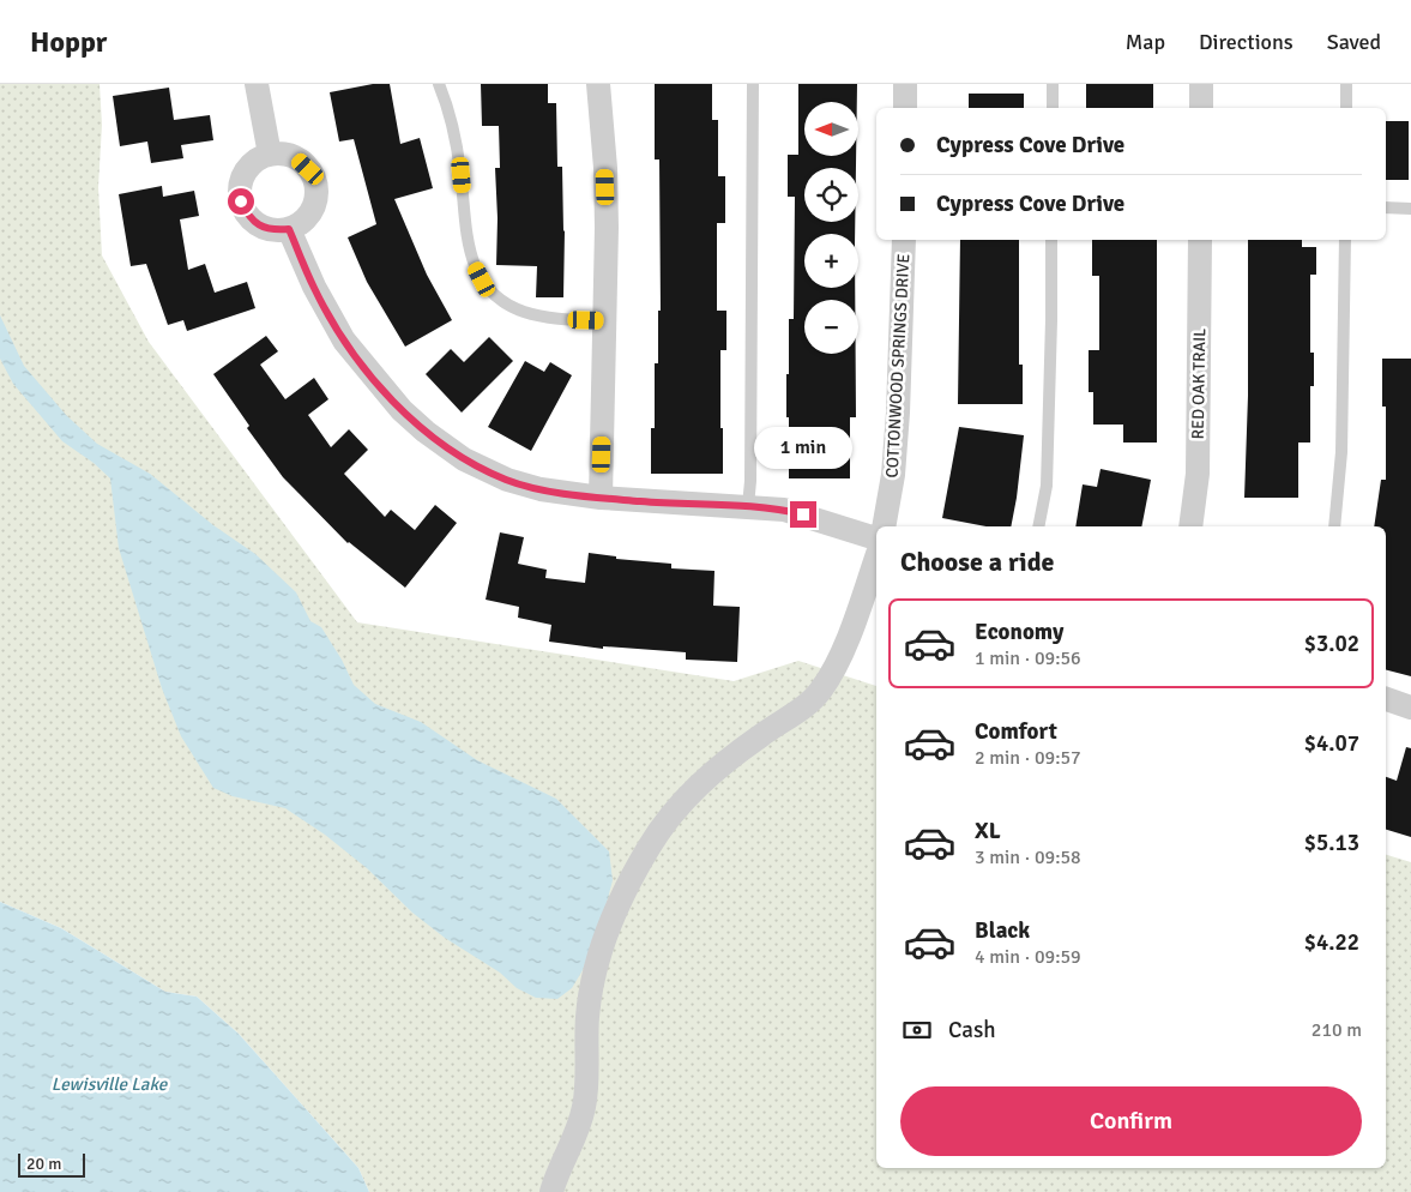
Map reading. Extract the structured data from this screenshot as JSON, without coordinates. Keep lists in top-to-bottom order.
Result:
{
  "streets": {
    "street": ["COTTONWOOD SPRINGS DRIVE", "RED OAK TRAIL"]
  },
  "water": ["Lewisville Lake"],
  "scale_bar": "20 m",
  "north": "left",
  "page": {
    "header": "Hoppr",
    "nav": ["Map", "Directions", "Saved"],
    "map_buttons": ["+", "−"],
    "banner": ["Cypress Cove Drive", "Cypress Cove Drive"],
    "bubble": "1 min",
    "heading": "Choose a ride",
    "list": [
      {
        "name": "Economy",
        "note": "1 min · 09:56",
        "value": "$3.02"
      },
      {
        "name": "Comfort",
        "note": "2 min · 09:57",
        "value": "$4.07"
      },
      {
        "name": "XL",
        "note": "3 min · 09:58",
        "value": "$5.13"
      },
      {
        "name": "Black",
        "note": "4 min · 09:59",
        "value": "$4.22"
      }
    ],
    "pay": ["Cash", "210 m"],
    "buttons": "Confirm",
    "scale": "20 m"
  }
}
